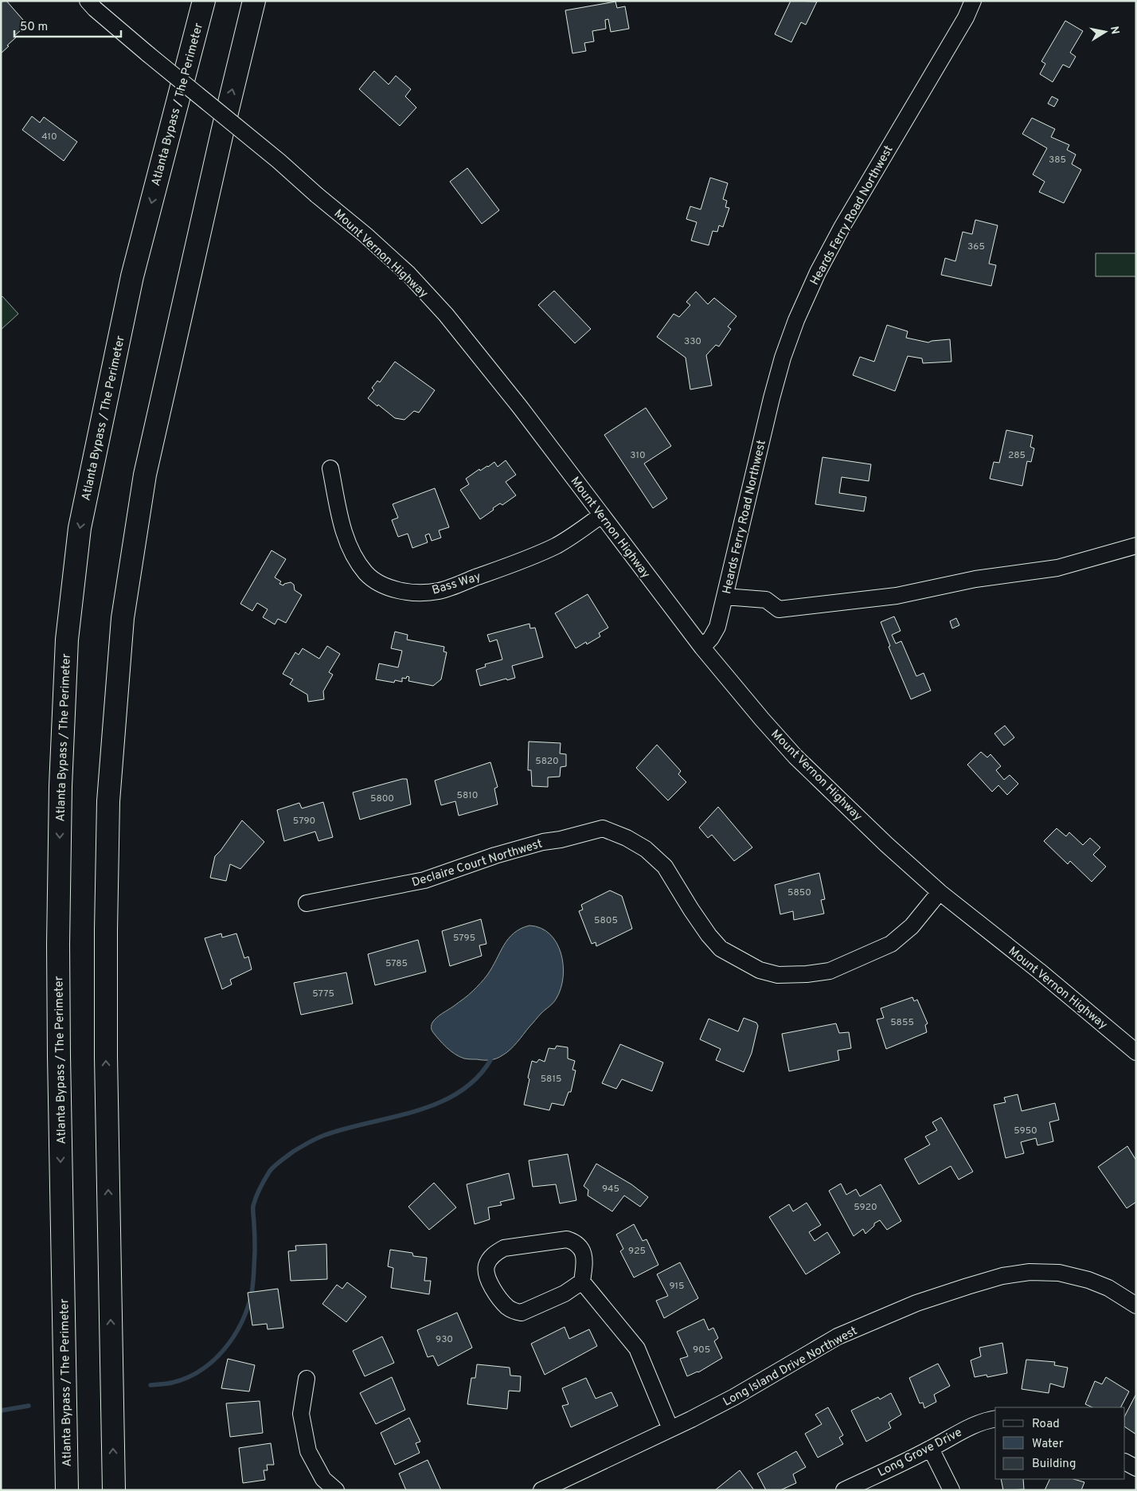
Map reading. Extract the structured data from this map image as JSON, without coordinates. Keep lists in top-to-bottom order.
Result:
{
  "streets": {
    "highway": ["Atlanta Bypass / The Perimeter"],
    "street": [
      "Heards Ferry Road Northwest",
      "Mount Vernon Highway",
      "Bass Way",
      "Declaire Court Northwest",
      "Long Island Drive Northwest",
      "Long Grove Drive"
    ]
  },
  "crossings": [
    ["Heards Ferry Road Northwest", "Mount Vernon Highway"],
    ["Mount Vernon Highway", "Bass Way"],
    ["Mount Vernon Highway", "Declaire Court Northwest"]
  ],
  "house_numbers": [
    "410",
    "385",
    "365",
    "330",
    "310",
    "285",
    "5820",
    "5810",
    "5800",
    "5790",
    "5850",
    "5805",
    "5795",
    "5785",
    "5775",
    "5855",
    "5815",
    "5950",
    "945",
    "5920",
    "925",
    "915",
    "930",
    "905"
  ],
  "legend": ["Road", "Water", "Building"],
  "scale_bar": "50 m",
  "north": "right"
}
